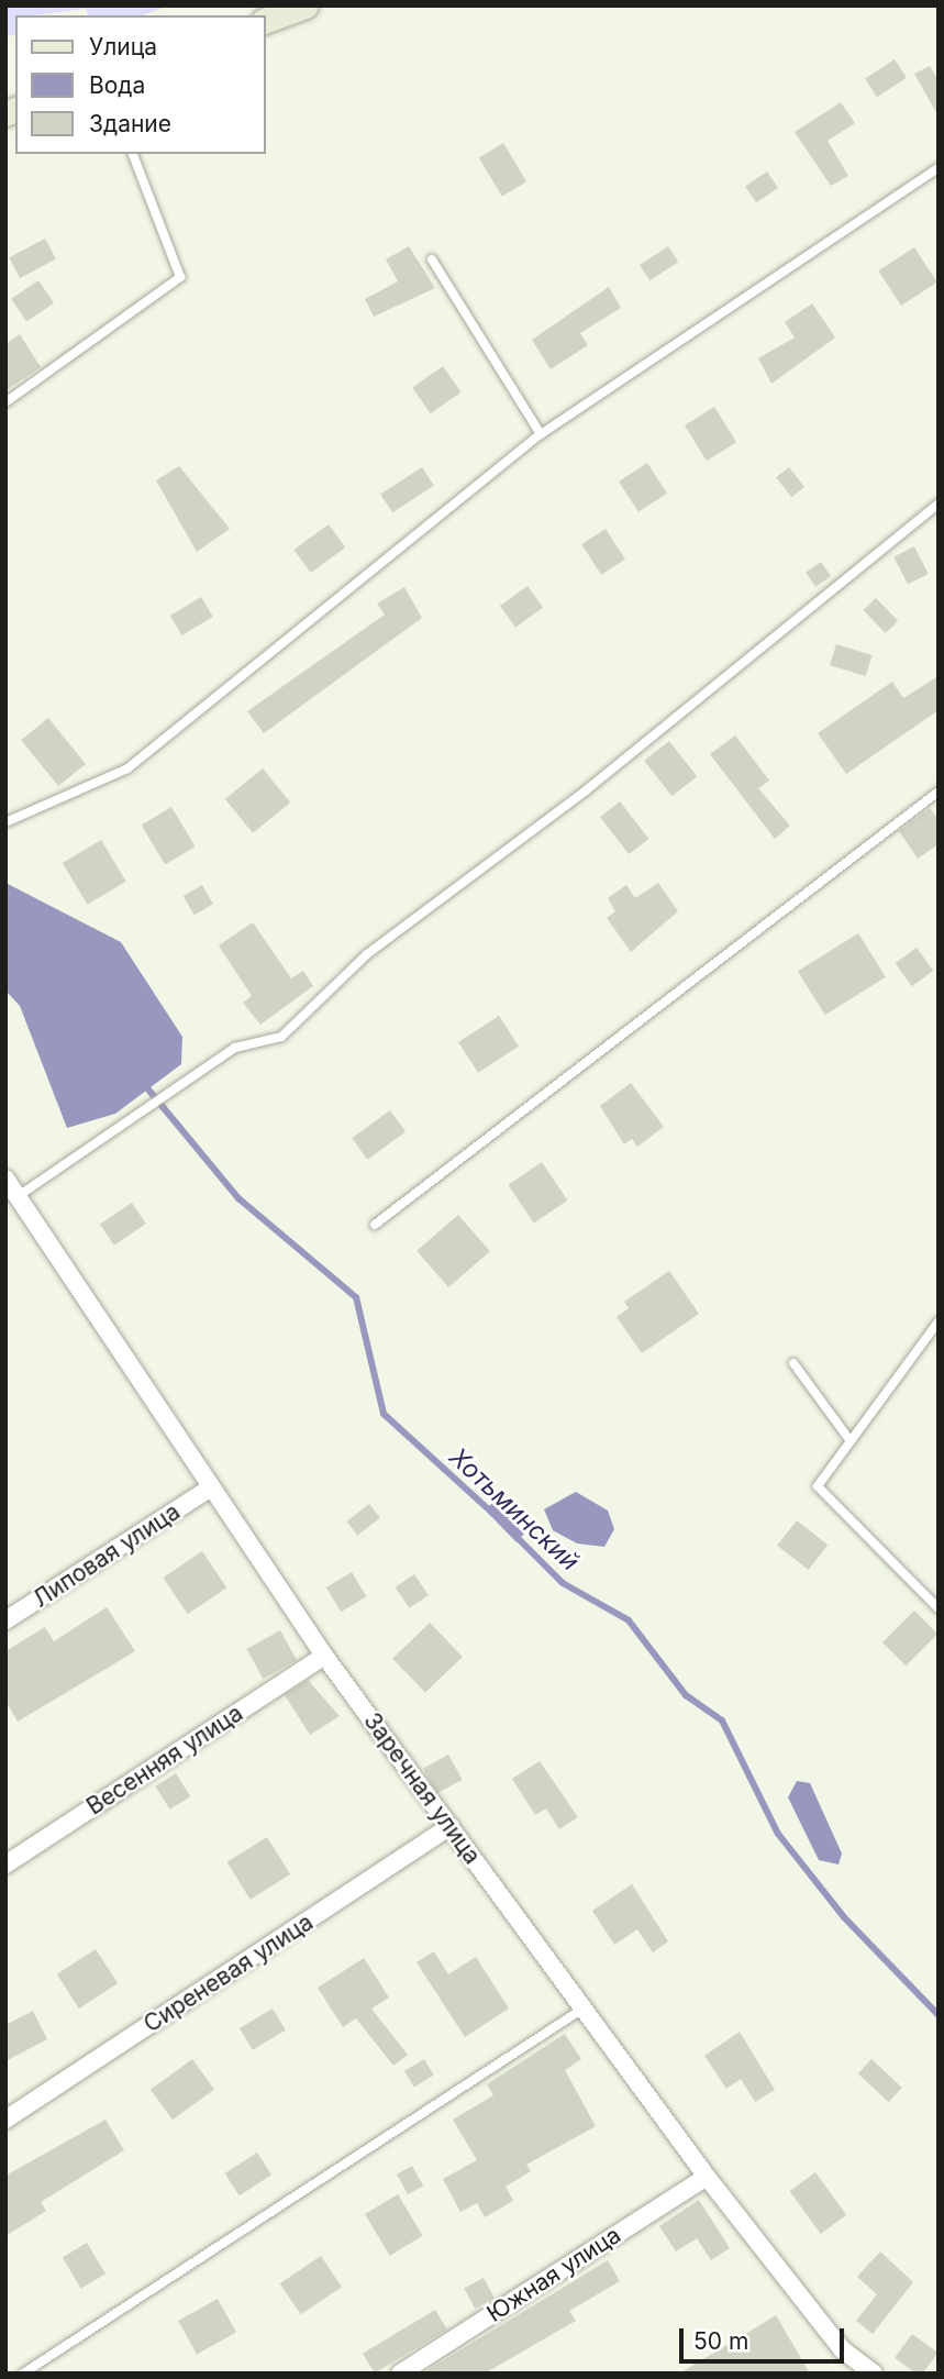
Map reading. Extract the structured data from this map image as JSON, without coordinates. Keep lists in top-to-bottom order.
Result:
{
  "streets": {
    "street": [
      "Липовая улица",
      "Весенняя улица",
      "Заречная улица",
      "Сиреневая улица",
      "Южная улица"
    ]
  },
  "crossings": [
    ["Липовая улица", "Заречная улица"],
    ["Весенняя улица", "Заречная улица"],
    ["Заречная улица", "Сиреневая улица"],
    ["Заречная улица", "Южная улица"]
  ],
  "water": ["Хотьминский"],
  "legend": ["Улица", "Вода", "Здание"],
  "scale_bar": "50 m"
}
